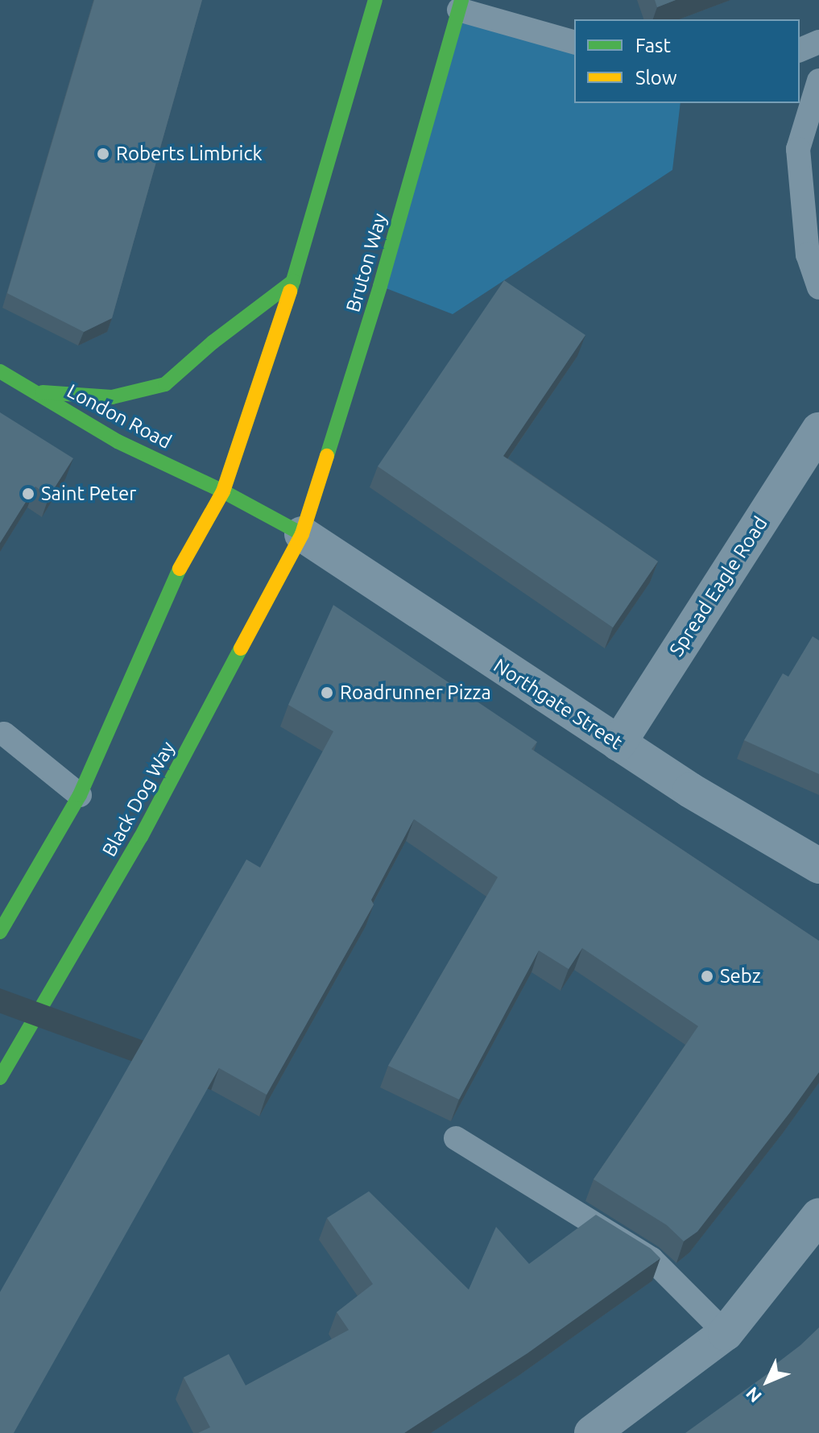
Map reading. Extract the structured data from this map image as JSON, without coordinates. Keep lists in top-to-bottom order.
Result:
{
  "streets": {
    "main road": ["Bruton Way", "London Road", "Black Dog Way"],
    "street": ["Spread Eagle Road", "Northgate Street"]
  },
  "crossings": [
    ["Bruton Way", "London Road"],
    ["Bruton Way", "Northgate Street"],
    ["Bruton Way", "Black Dog Way"],
    ["London Road", "Northgate Street"],
    ["London Road", "Black Dog Way"],
    ["Spread Eagle Road", "Northgate Street"],
    ["Northgate Street", "Black Dog Way"]
  ],
  "places": [
    "Roberts Limbrick",
    "Saint Peter",
    "Roadrunner Pizza",
    "Sebz"
  ],
  "legend": ["Fast", "Slow"],
  "north": "bottom left"
}
